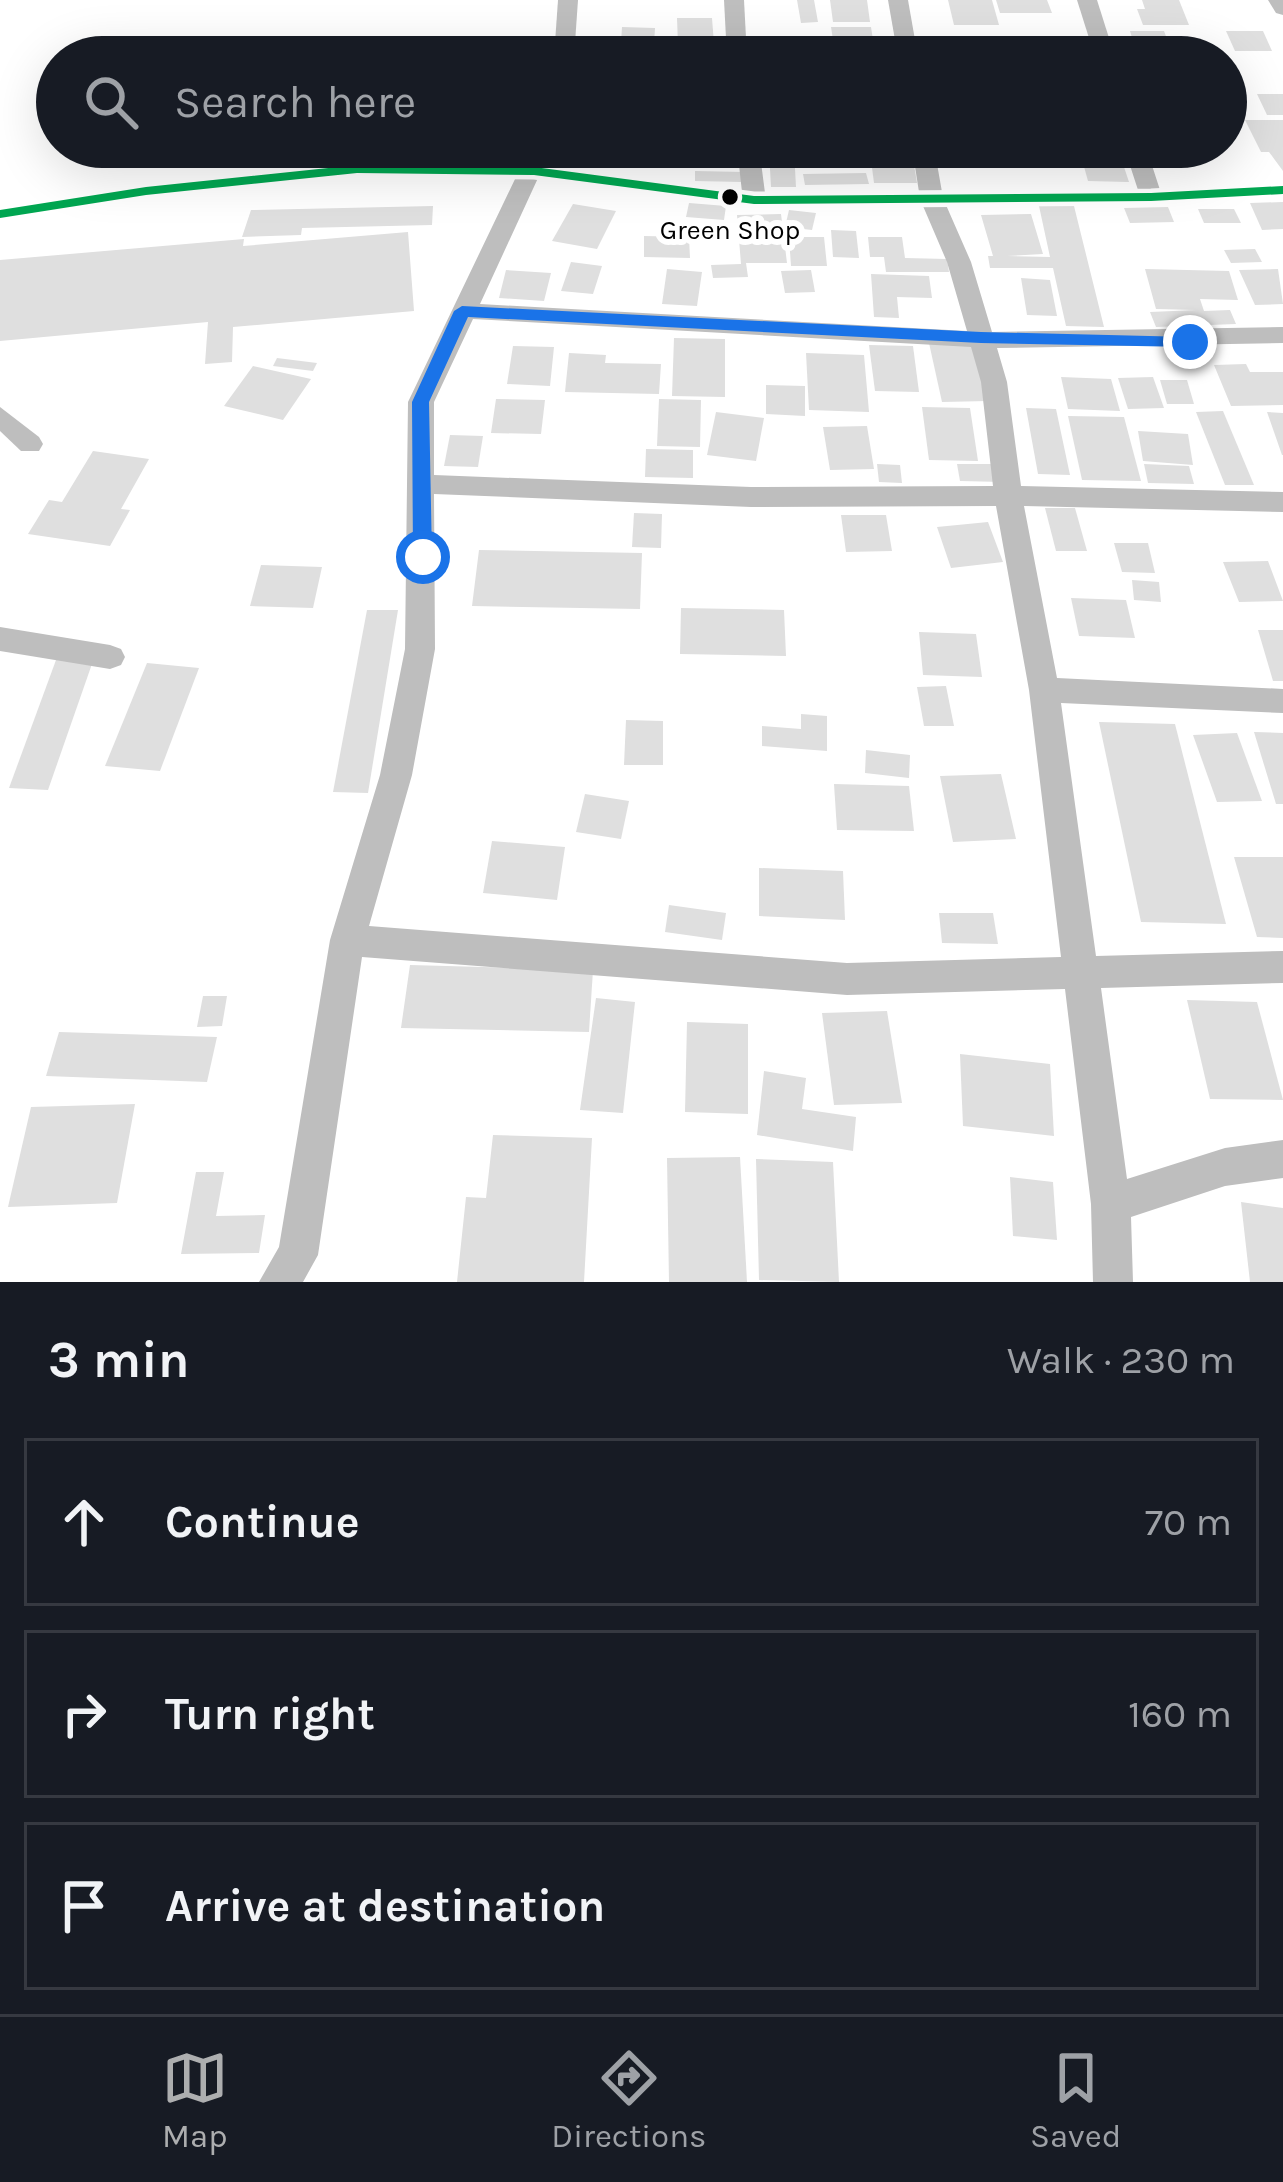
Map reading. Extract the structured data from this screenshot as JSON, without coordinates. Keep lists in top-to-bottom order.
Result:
{
  "places": ["Green Shop"],
  "page": {
    "search": "Search here",
    "heading": ["3 min", "Walk · 230 m"],
    "list": [
      ["Continue", "70 m"],
      ["Turn right", "160 m"],
      "Arrive at destination"
    ],
    "nav": ["Map", "Directions", "Saved"]
  }
}
